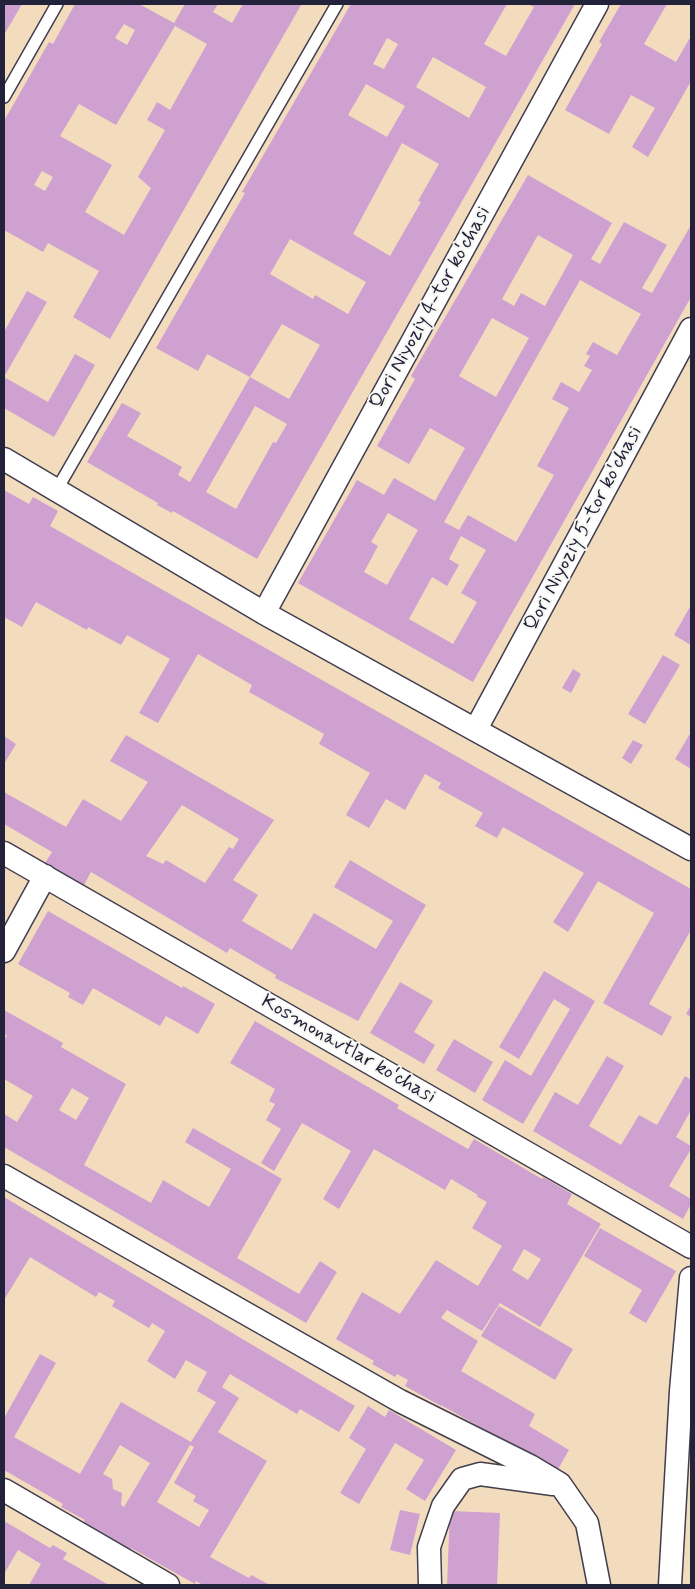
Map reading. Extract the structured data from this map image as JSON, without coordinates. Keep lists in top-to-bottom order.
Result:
{
  "streets": {
    "street": ["Qori Niyoziy 4-tor koʻchasi", "Qori Niyoziy 5-tor ko'chasi", "Kosmonavtlar koʻchasi"]
  }
}
